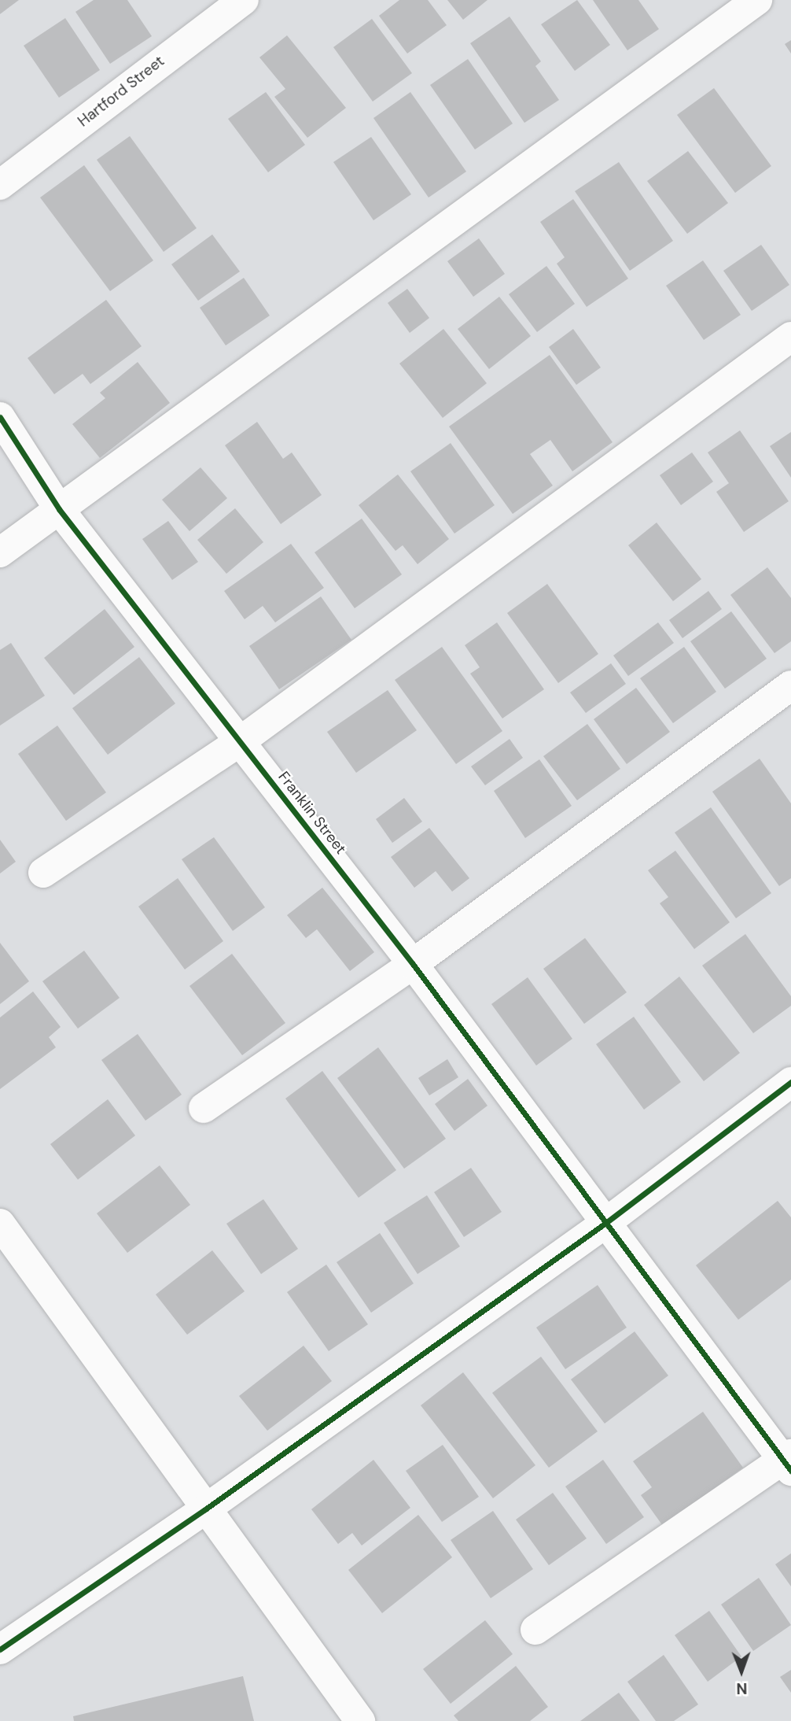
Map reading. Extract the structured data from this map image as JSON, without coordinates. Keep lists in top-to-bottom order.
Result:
{
  "streets": {
    "street": ["Hartford Street", "Franklin Street"]
  },
  "north": "bottom"
}
